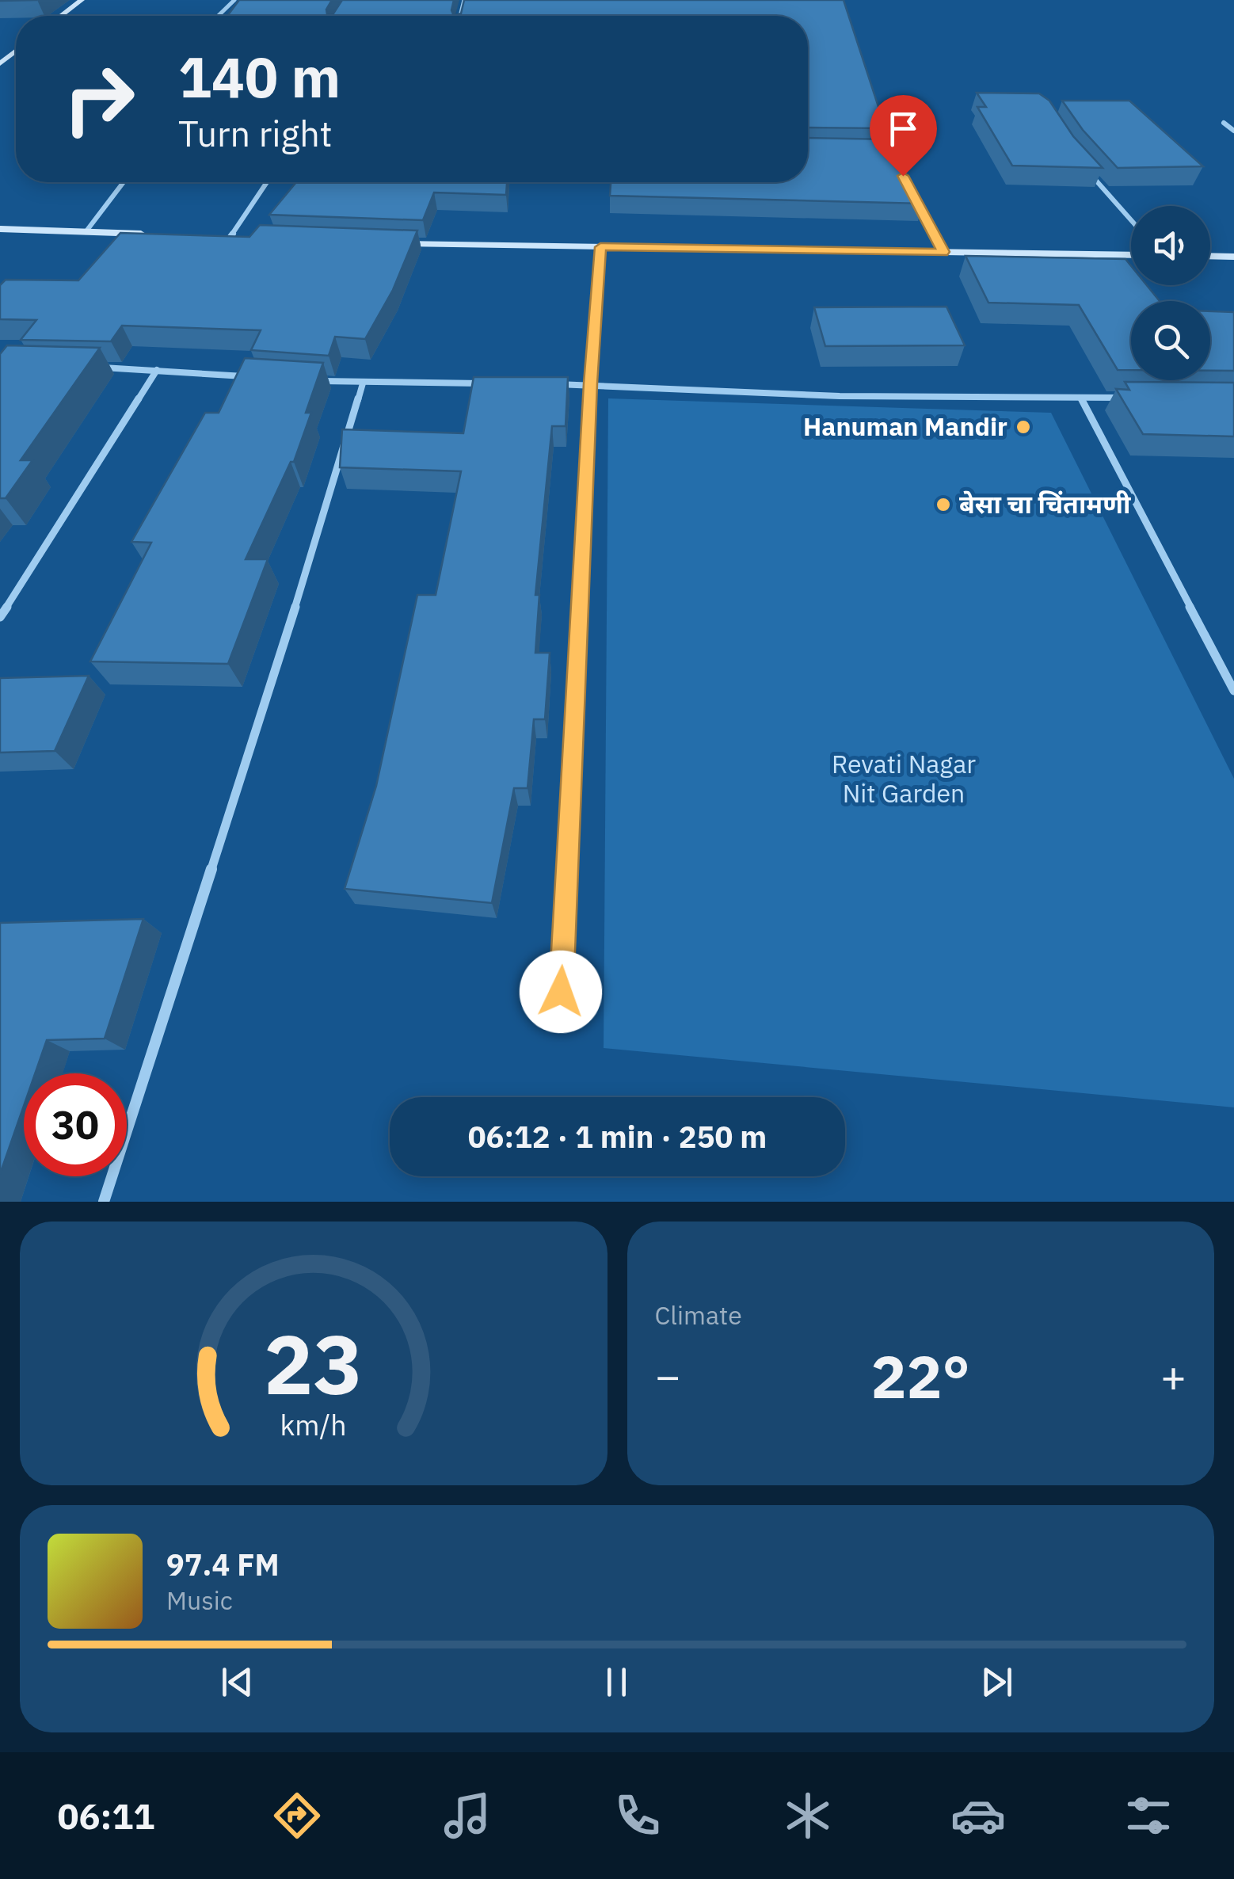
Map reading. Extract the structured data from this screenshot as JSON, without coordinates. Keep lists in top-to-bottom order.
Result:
{
  "parks": ["Revati Nagar Nit Garden"],
  "places": ["Hanuman Mandir", "बेसा चा चिंतामणी"],
  "page": {
    "turn": ["140 m", "Turn right"],
    "limit": "30",
    "trip": "06:12 · 1 min · 250 m",
    "tile": "Climate",
    "heat": ["−", "22°", "+"],
    "song": ["97.4 FM", "Music"],
    "tabs": "06:11",
    "gauge": ["23", "km/h"]
  }
}
